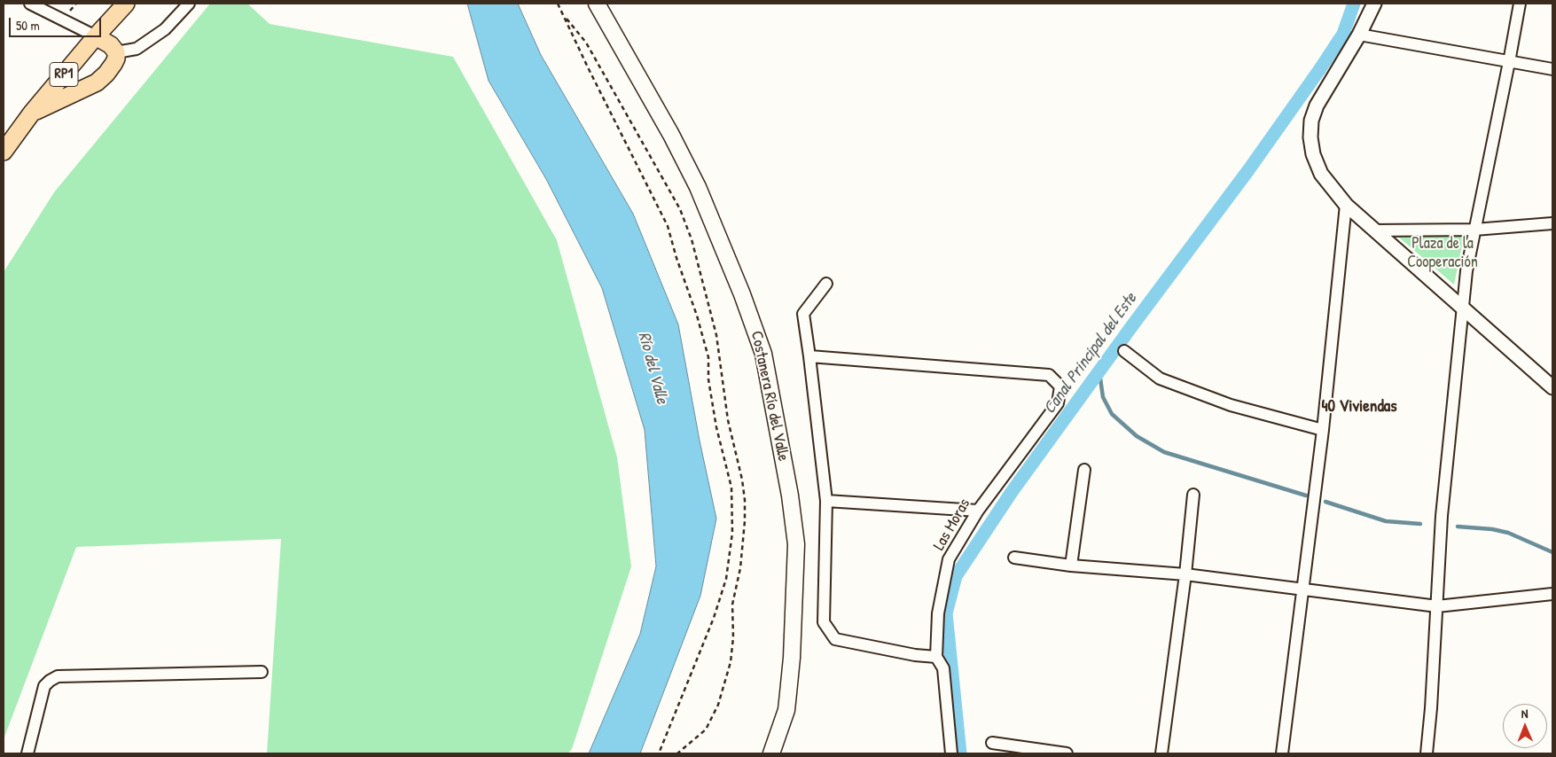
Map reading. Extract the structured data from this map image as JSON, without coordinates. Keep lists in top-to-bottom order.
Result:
{
  "streets": {
    "main road": ["RP1", "Costanera Río del Valle"],
    "street": ["Las Moras"]
  },
  "districts": ["40 Viviendas"],
  "water": ["Canal Principal del Este", "Río del Valle"],
  "parks": ["Plaza de la Cooperación"],
  "scale_bar": "50 m",
  "north": "top"
}
